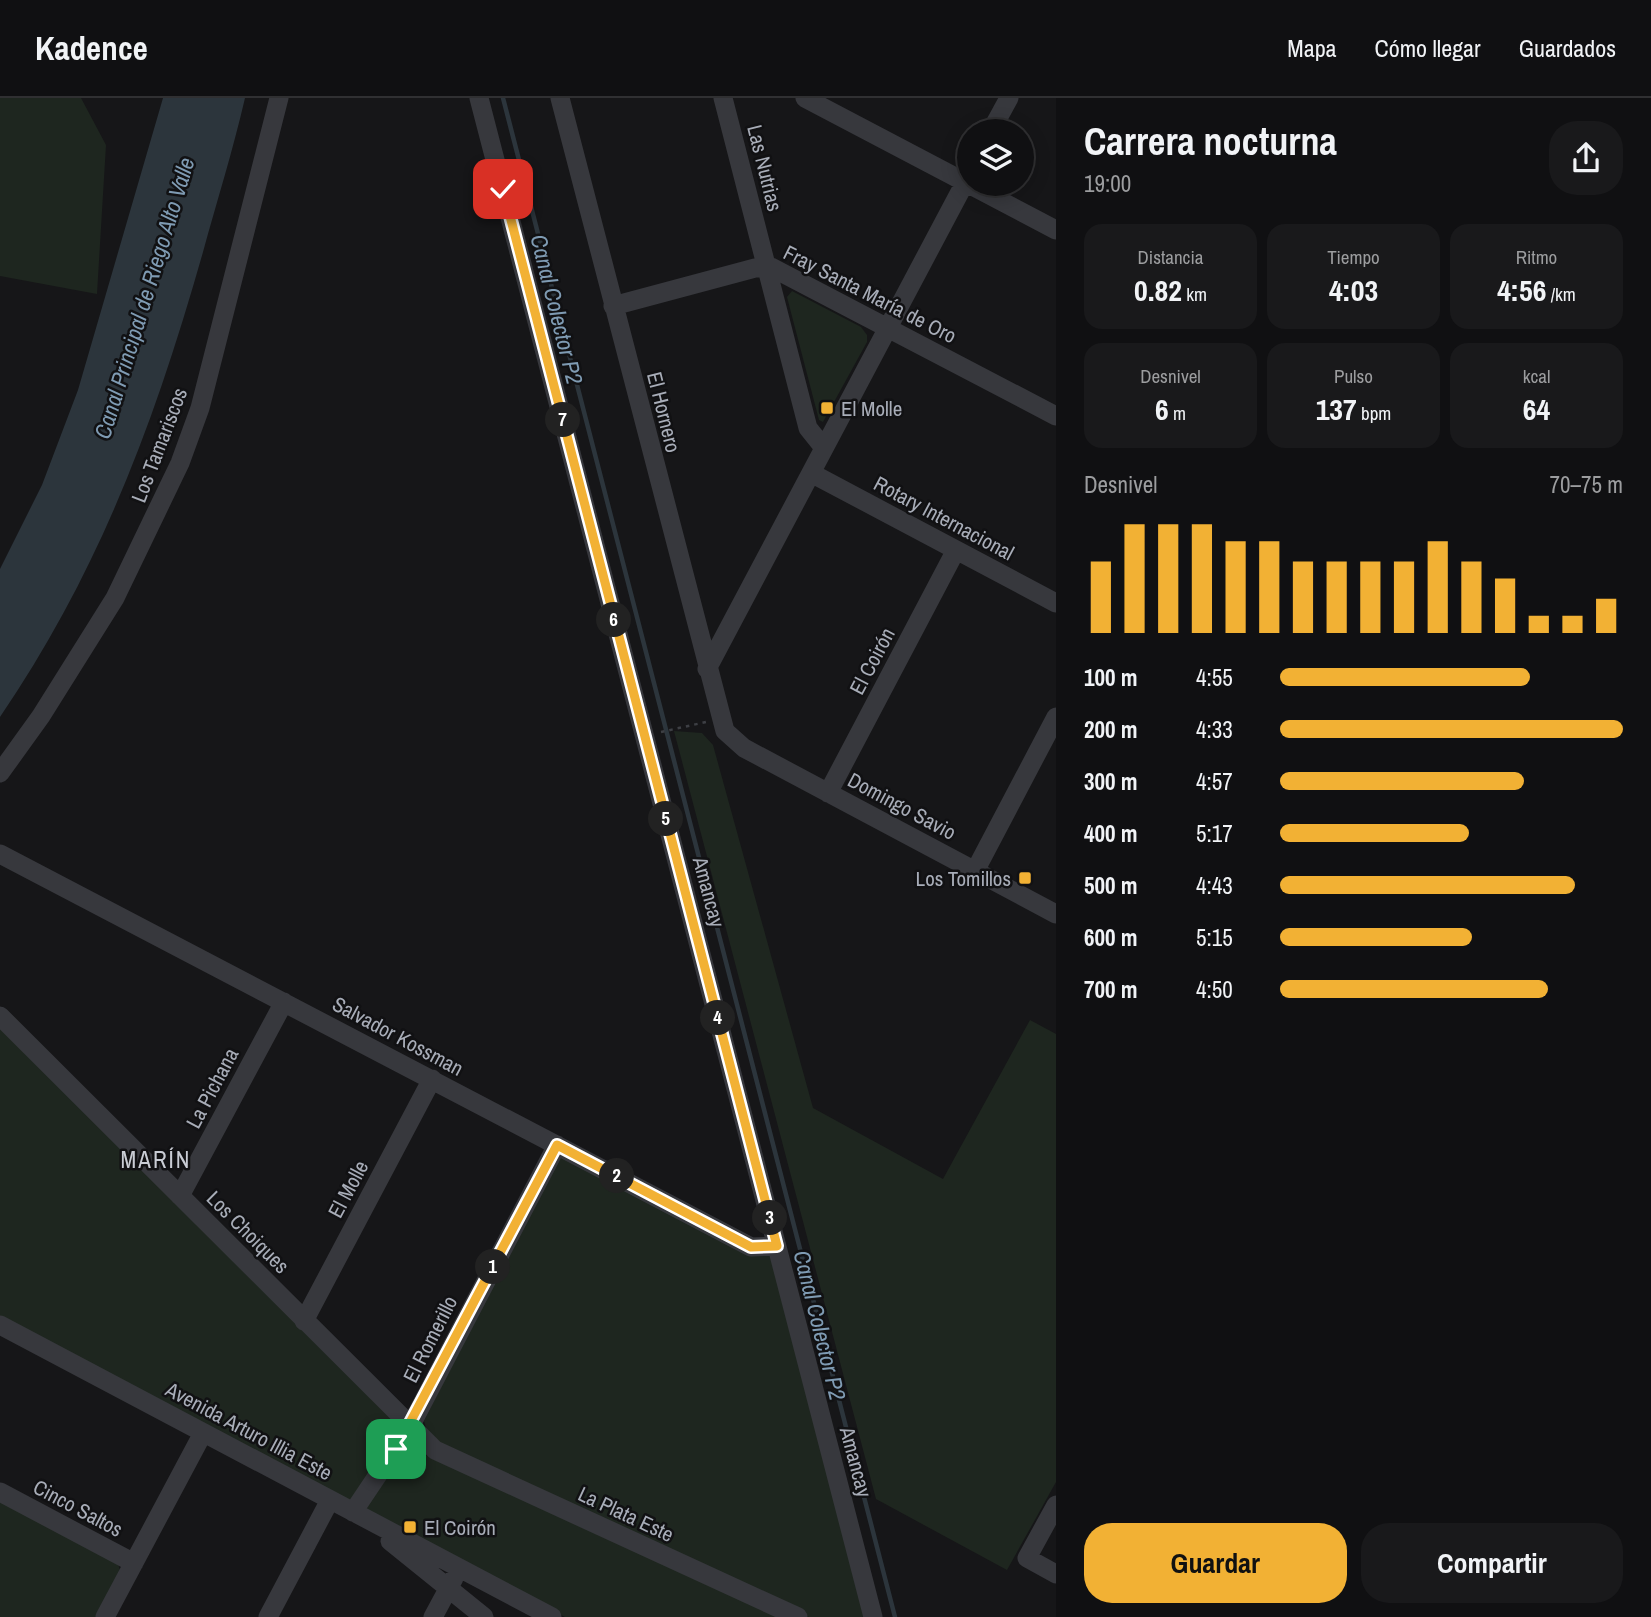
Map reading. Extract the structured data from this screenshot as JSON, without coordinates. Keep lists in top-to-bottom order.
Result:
{
  "streets": {
    "street": [
      "Las Nutrias",
      "Fray Santa María de Oro",
      "El Hornero",
      "Los Tamariscos",
      "Rotary Internacional",
      "El Coirón",
      "Domingo Savio",
      "Amancay",
      "Salvador Kossman",
      "La Pichana",
      "El Molle",
      "Los Choiques",
      "El Romerillo",
      "Avenida Arturo Illia Este",
      "Cinco Saltos",
      "La Plata Este"
    ]
  },
  "crossings": [
    ["Las Nutrias", "Fray Santa María de Oro"],
    ["Fray Santa María de Oro", "El Hornero"],
    ["El Hornero", "Domingo Savio"],
    ["Rotary Internacional", "El Coirón"],
    ["El Coirón", "Domingo Savio"],
    ["Amancay", "Salvador Kossman"],
    ["Salvador Kossman", "La Pichana"],
    ["Salvador Kossman", "El Molle"],
    ["Salvador Kossman", "El Romerillo"],
    ["La Pichana", "Los Choiques"],
    ["El Molle", "Los Choiques"],
    ["Los Choiques", "El Romerillo"],
    ["Los Choiques", "La Plata Este"],
    ["El Romerillo", "Avenida Arturo Illia Este"]
  ],
  "districts": ["MARÍN"],
  "water": ["Canal Principal de Riego Alto Valle", "Canal Colector P2"],
  "places": {
    "transit": ["El Molle", "Los Tomillos", "El Coirón"]
  },
  "page": {
    "header": "Kadence",
    "nav": ["Mapa", "Cómo llegar", "Guardados"],
    "heading": ["Carrera nocturna", "19:00"],
    "stats": [
      ["Distancia", "0.82 km"],
      ["Tiempo", "4:03"],
      ["Ritmo", "4:56 /km"],
      ["Desnivel", "6 m"],
      ["Pulso", "137 bpm"],
      ["kcal", "64"]
    ],
    "pins": [
      "7",
      "6",
      "5",
      "4",
      "2",
      "3",
      "1"
    ],
    "chart": ["Desnivel", "70–75 m"],
    "list": [
      {
        "name": "100 m",
        "note": "4:55"
      },
      {
        "name": "200 m",
        "note": "4:33"
      },
      {
        "name": "300 m",
        "note": "4:57"
      },
      {
        "name": "400 m",
        "note": "5:17"
      },
      {
        "name": "500 m",
        "note": "4:43"
      },
      {
        "name": "600 m",
        "note": "5:15"
      },
      {
        "name": "700 m",
        "note": "4:50"
      }
    ],
    "buttons": ["Guardar", "Compartir"]
  }
}
